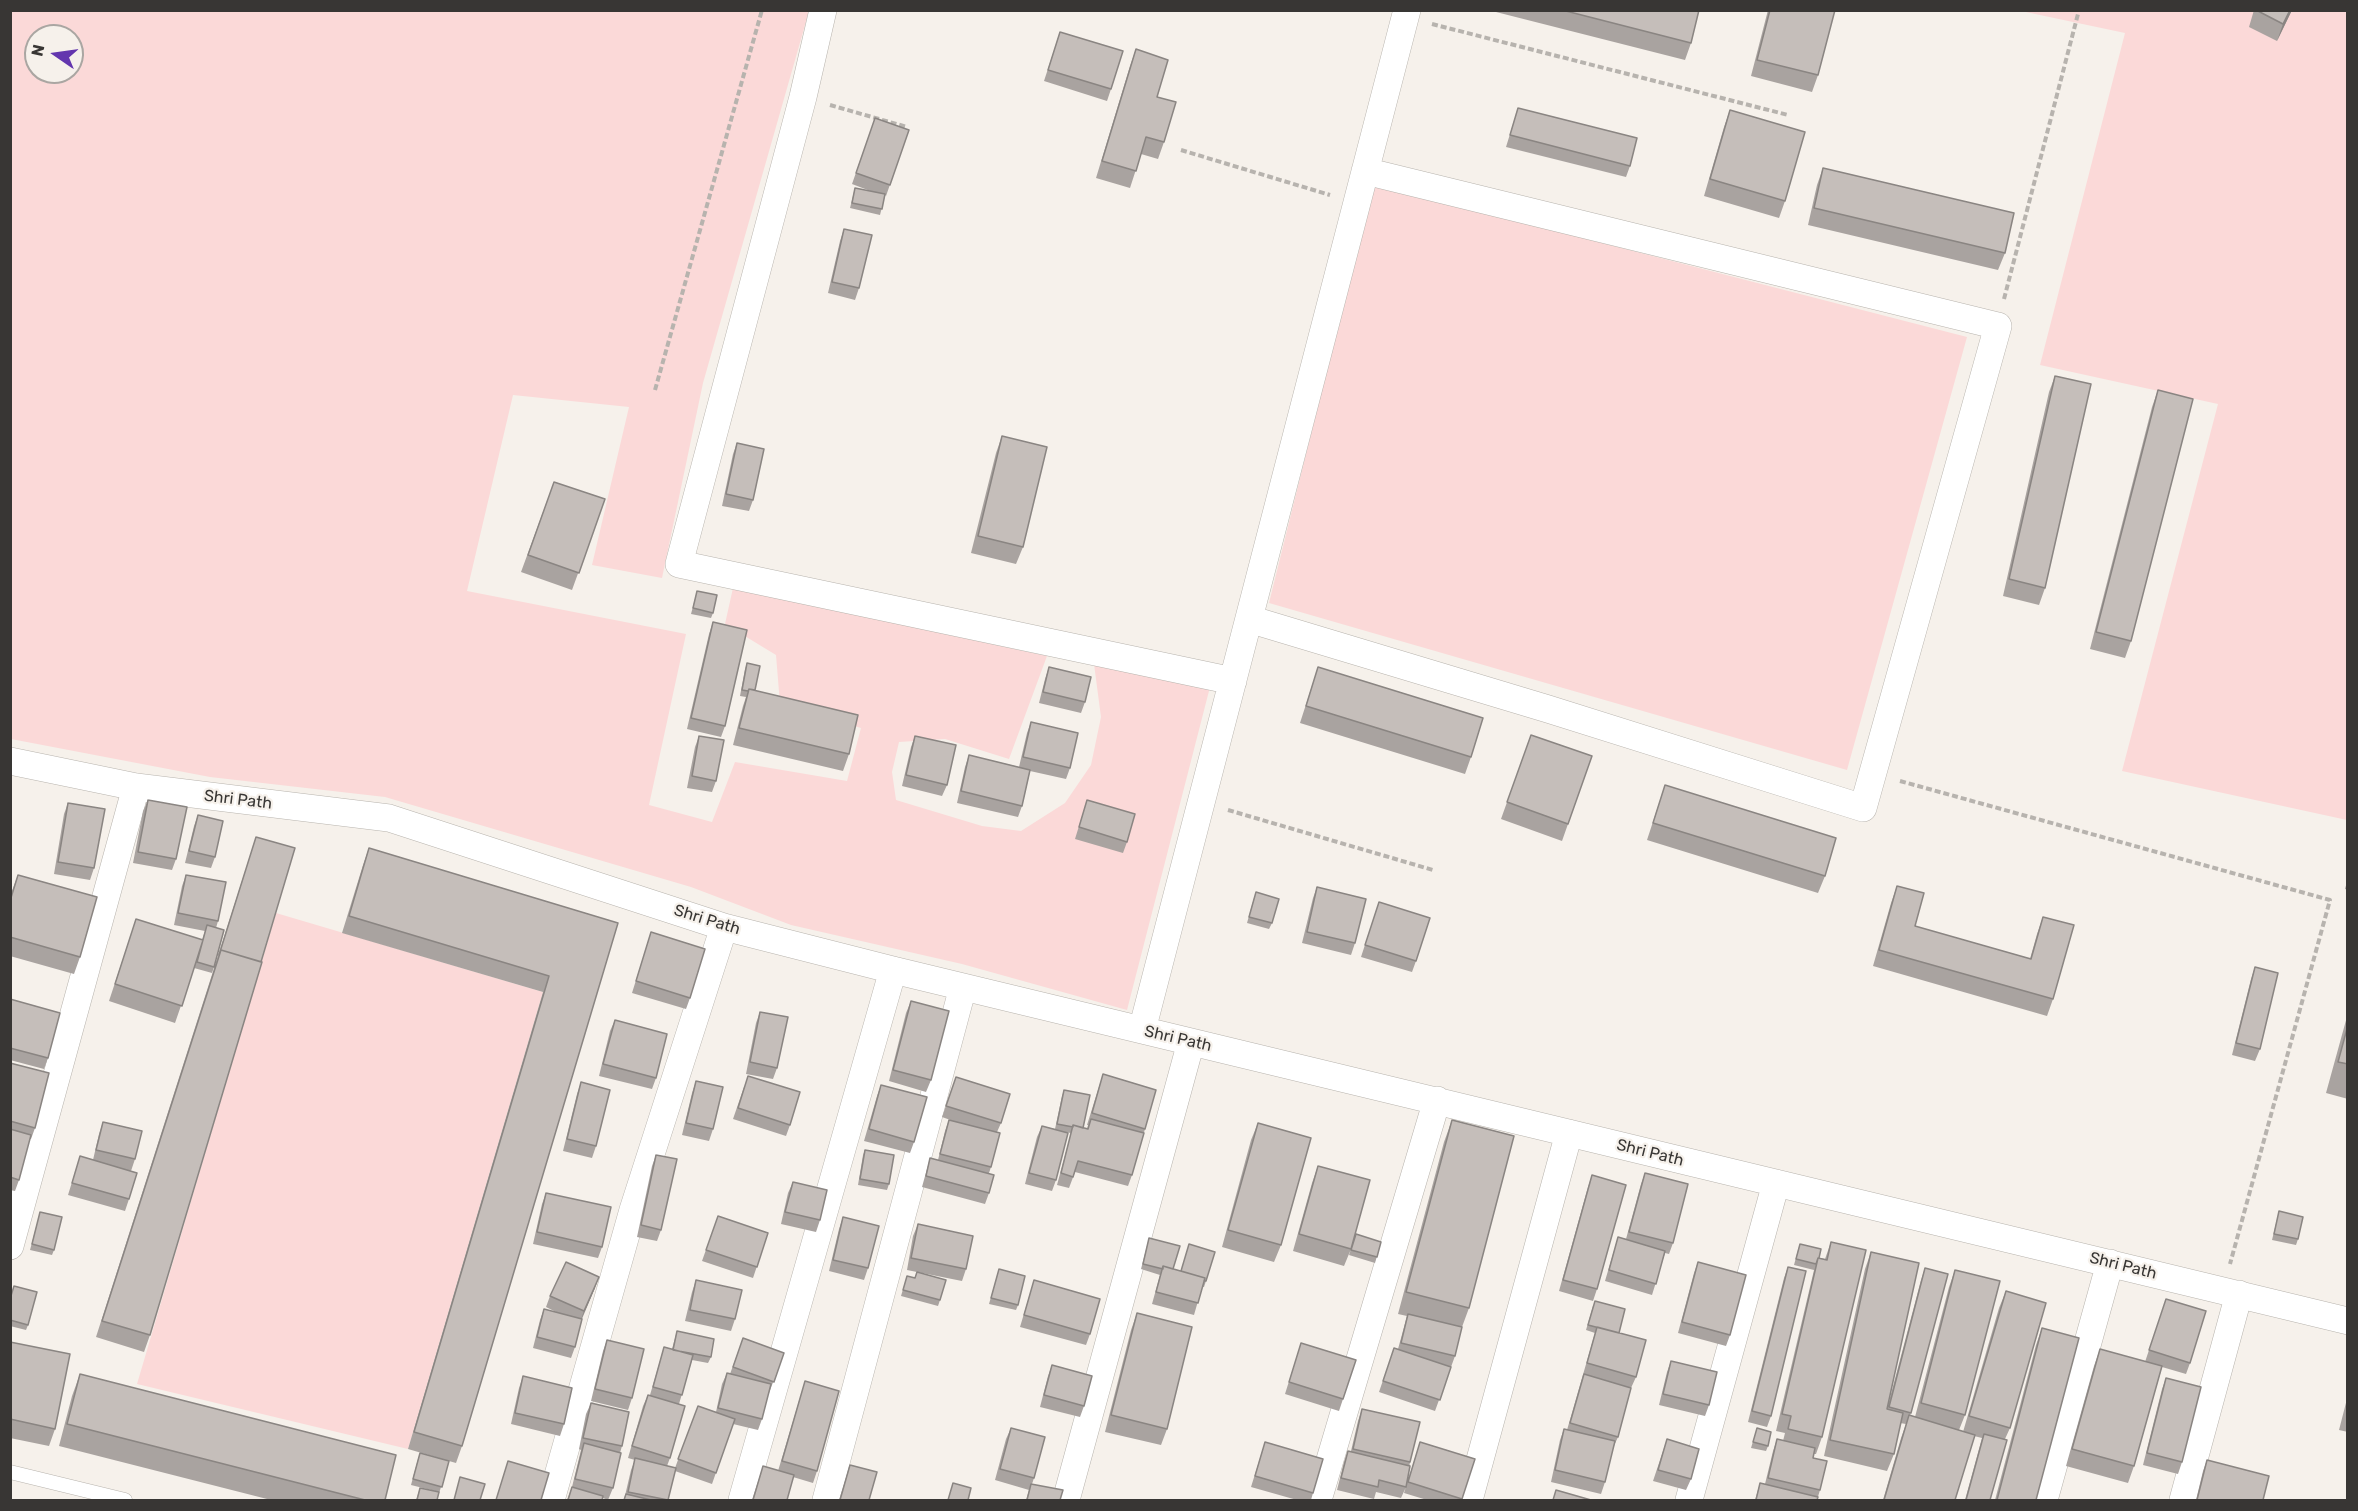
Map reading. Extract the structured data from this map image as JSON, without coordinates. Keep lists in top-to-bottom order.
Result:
{
  "streets": {
    "street": ["Shri Path"]
  },
  "north": "left"
}
